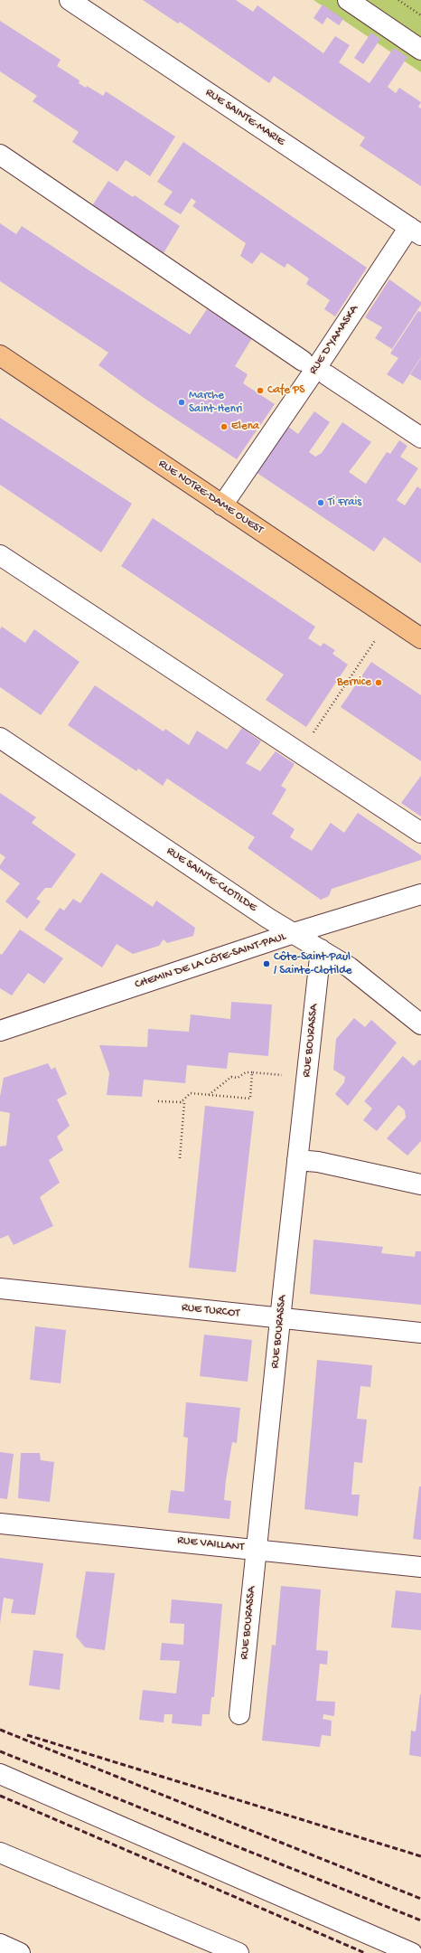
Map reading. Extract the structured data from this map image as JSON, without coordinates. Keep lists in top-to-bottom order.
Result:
{
  "streets": {
    "main road": ["RUE NOTRE-DAME OUEST"],
    "street": [
      "RUE SAINTE-MARIE",
      "RUE D'YAMASKA",
      "RUE SAINTE-CLOTILDE",
      "CHEMIN DE LA CÔTE-SAINT-PAUL",
      "RUE BOURASSA",
      "RUE TURCOT",
      "RUE VAILLANT"
    ]
  },
  "crossings": [
    ["RUE SAINTE-MARIE", "RUE D'YAMASKA"],
    ["RUE D'YAMASKA", "RUE NOTRE-DAME OUEST"],
    ["RUE SAINTE-CLOTILDE", "CHEMIN DE LA CÔTE-SAINT-PAUL"],
    ["RUE SAINTE-CLOTILDE", "RUE BOURASSA"],
    ["RUE BOURASSA", "RUE TURCOT"],
    ["RUE BOURASSA", "RUE VAILLANT"]
  ],
  "places": [
    "Cafe PS",
    "Marche Saint-Henri",
    "Elena",
    "Ti Frais",
    "Bernice",
    "Côte-Saint-Paul / Sainte-Clotilde"
  ]
}
